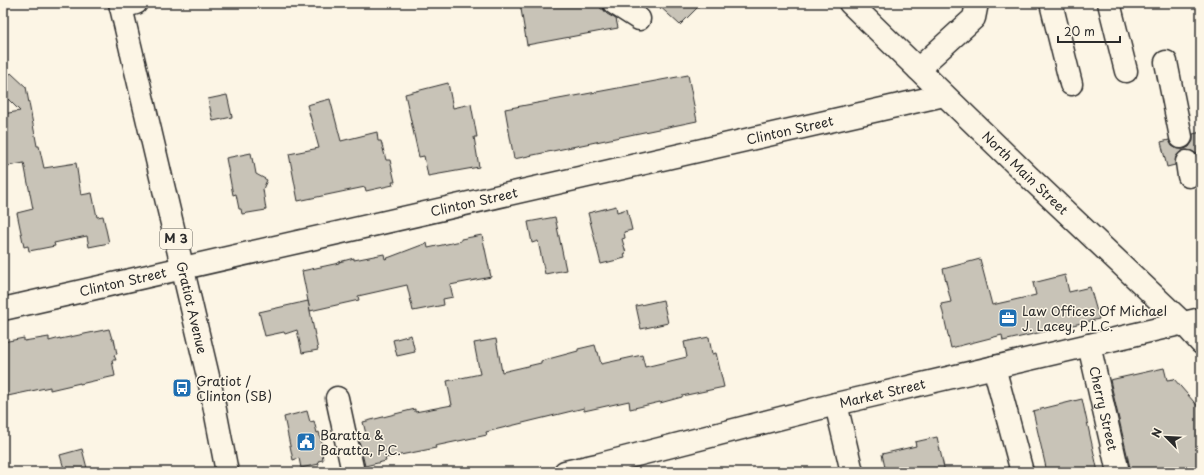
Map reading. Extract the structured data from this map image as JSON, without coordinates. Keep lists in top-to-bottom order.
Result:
{
  "streets": {
    "street": [
      "Clinton Street",
      "North Main Street",
      "M 3",
      "Gratiot Avenue",
      "Market Street",
      "Cherry Street"
    ]
  },
  "crossings": [
    ["Clinton Street", "North Main Street"],
    ["Clinton Street", "Gratiot Avenue"],
    ["North Main Street", "Market Street"],
    ["Market Street", "Cherry Street"]
  ],
  "places": {
    "office": ["Law Offices Of Michael J. Lacey, P.L.C."],
    "bus stop": ["Gratiot / Clinton (SB)"],
    "public building": ["Baratta & Baratta, P.C."]
  },
  "scale_bar": "20 m",
  "north": "top left"
}
